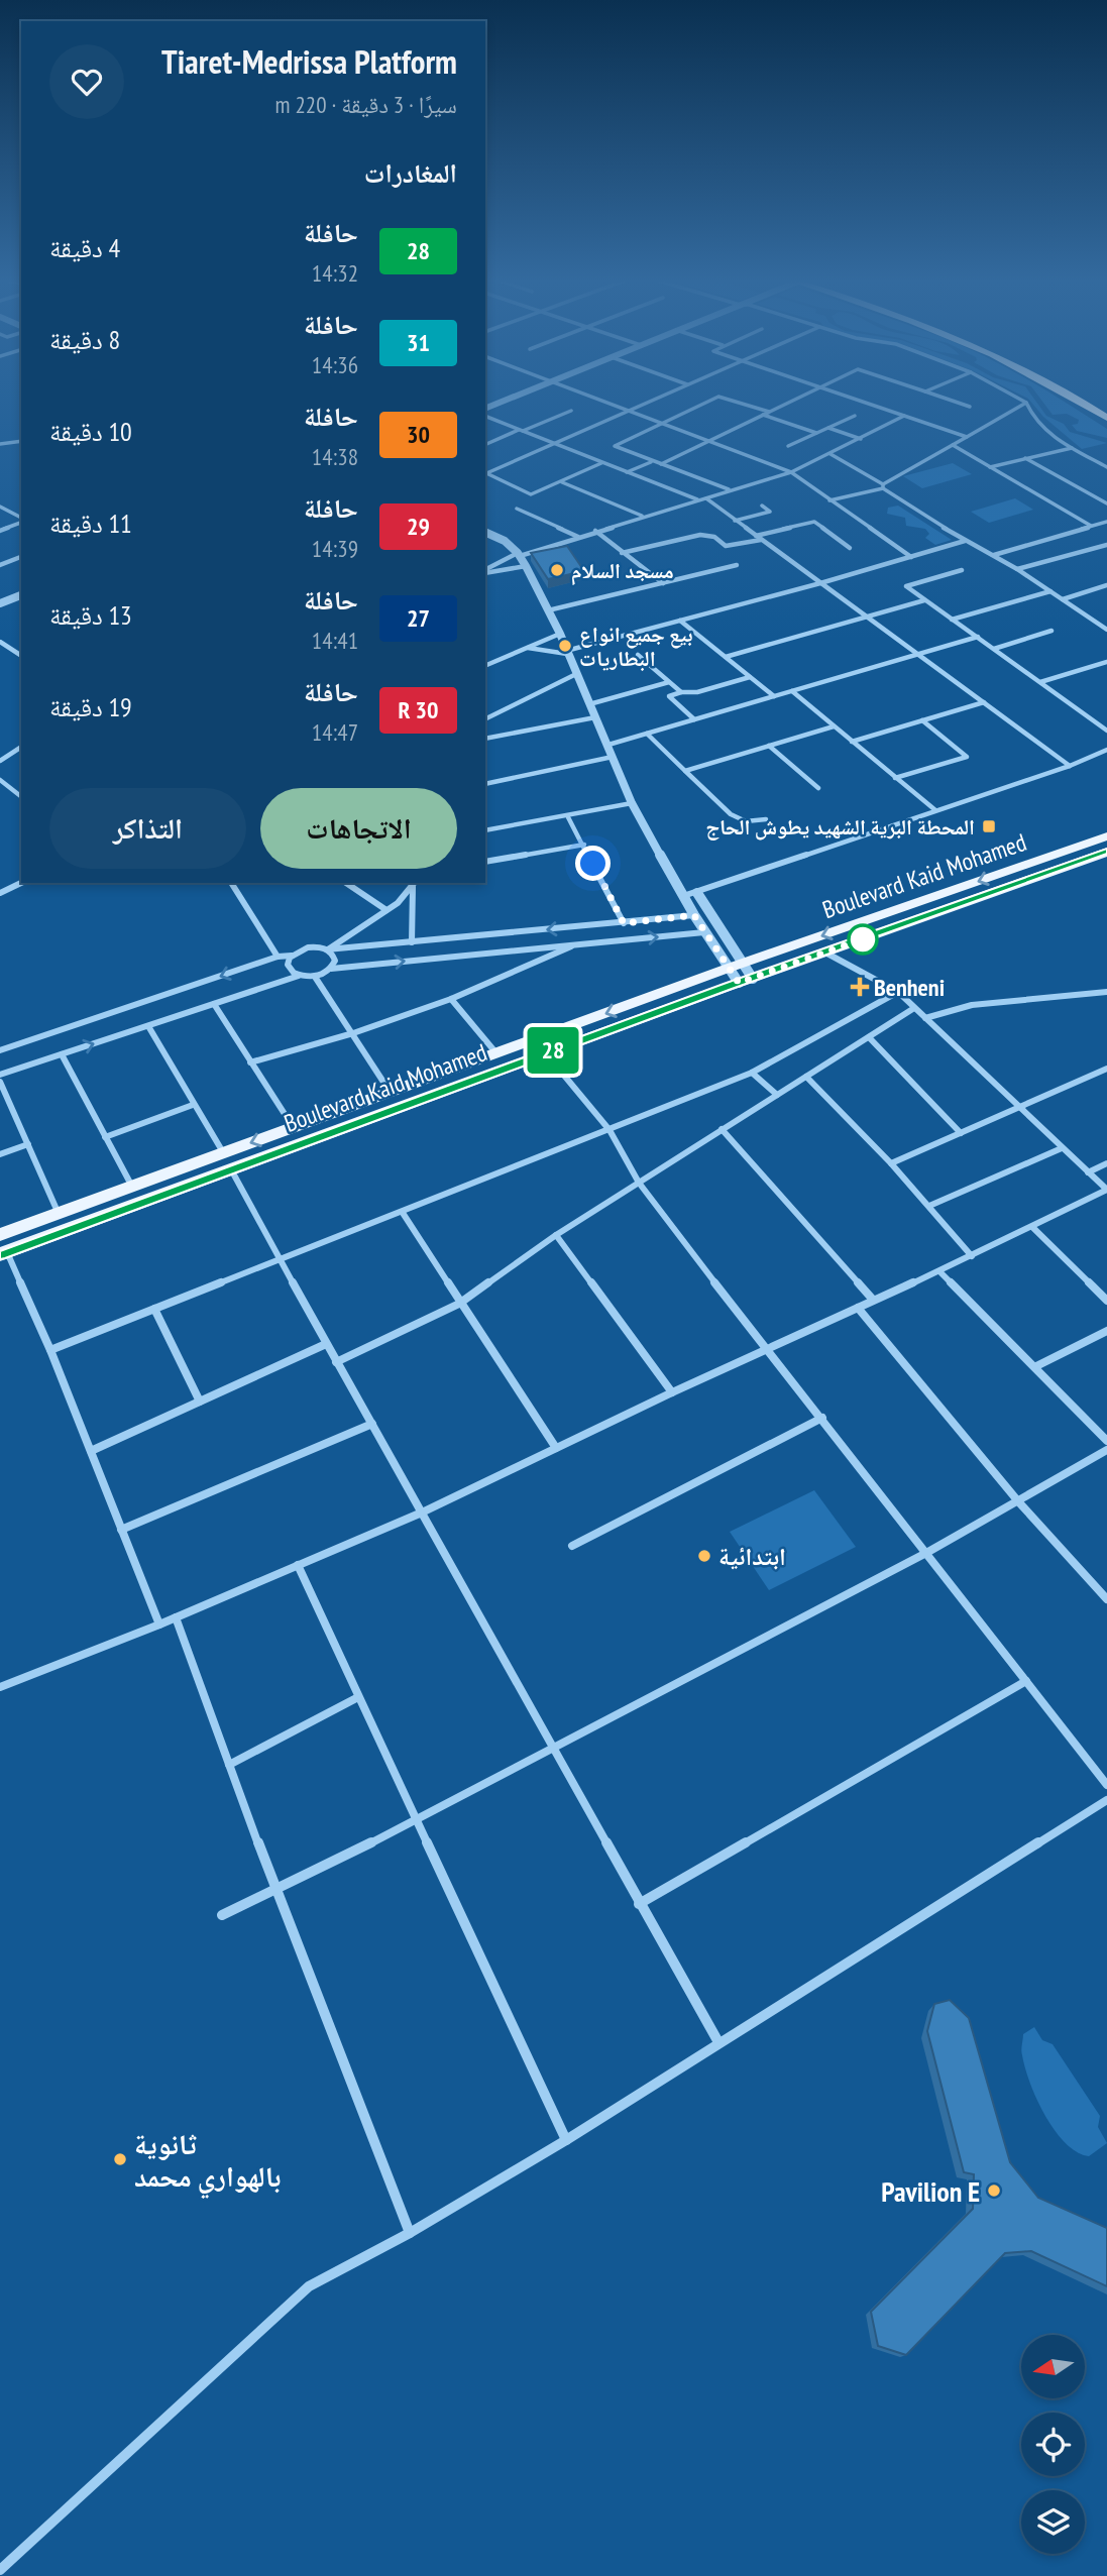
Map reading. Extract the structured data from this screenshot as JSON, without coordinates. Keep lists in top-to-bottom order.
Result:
{
  "streets": {
    "main road": ["Boulevard Kaid Mohamed"]
  },
  "places": {
    "other": [
      "مسجد السلام",
      "بيع جميع انواع البطاريات",
      "ابتدائية",
      "ثانوية بالهواري محمد",
      "Pavilion E"
    ],
    "transit": ["المحطة البرية الشهيد يطوش الحاج"],
    "health": ["Benheni"]
  },
  "lines": ["bus line 28"],
  "north": "left",
  "page": {
    "on_map": "28",
    "heading": [
      ["Tiaret-Medrissa Platform", "سيرًا · 3 دقيقة · 220 m"],
      "المغادرات"
    ],
    "list": [
      {
        "mark": "28",
        "name": "حافلة",
        "note": "14:32",
        "value": "4 دقيقة"
      },
      {
        "mark": "31",
        "name": "حافلة",
        "note": "14:36",
        "value": "8 دقيقة"
      },
      {
        "mark": "30",
        "name": "حافلة",
        "note": "14:38",
        "value": "10 دقيقة"
      },
      {
        "mark": "29",
        "name": "حافلة",
        "note": "14:39",
        "value": "11 دقيقة"
      },
      {
        "mark": "27",
        "name": "حافلة",
        "note": "14:41",
        "value": "13 دقيقة"
      },
      {
        "mark": "30 R",
        "name": "حافلة",
        "note": "14:47",
        "value": "19 دقيقة"
      }
    ],
    "buttons": ["الاتجاهات", "التذاكر"]
  }
}
